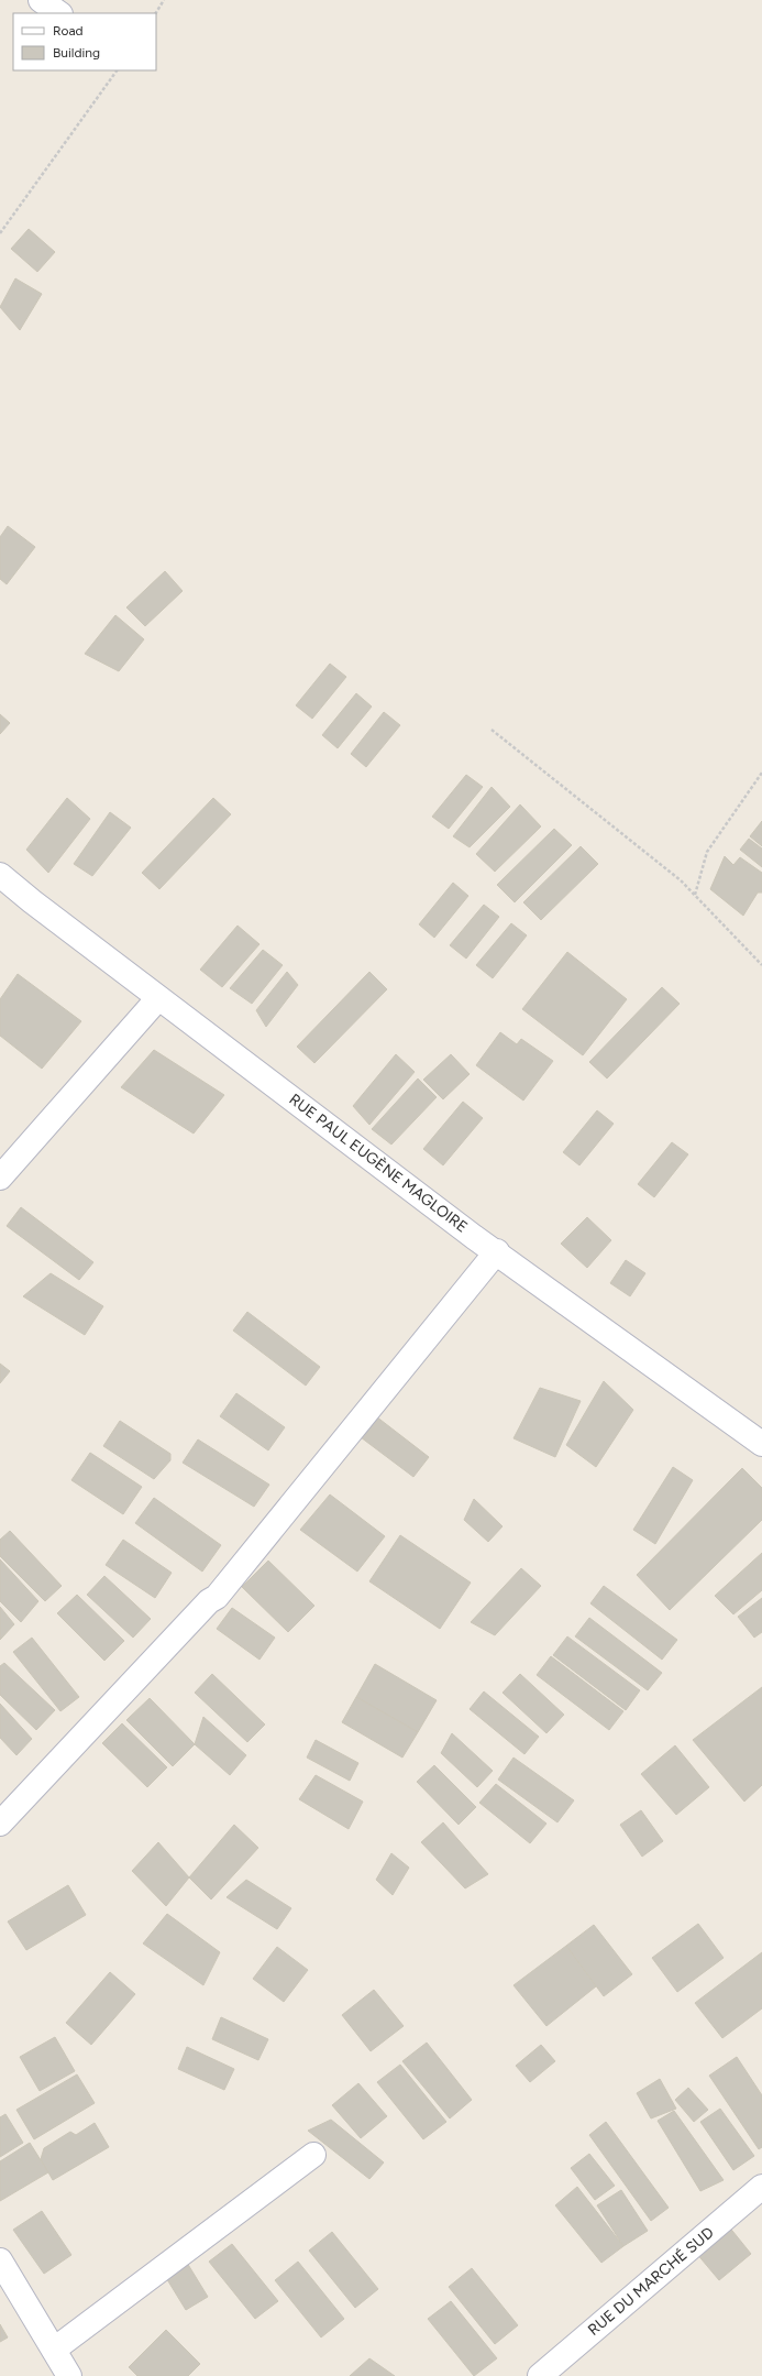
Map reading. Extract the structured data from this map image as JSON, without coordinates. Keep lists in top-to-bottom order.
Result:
{
  "streets": {
    "street": ["RUE PAUL EUGÈNE MAGLOIRE", "RUE DU MARCHÉ SUD"]
  },
  "legend": ["Road", "Building"]
}
